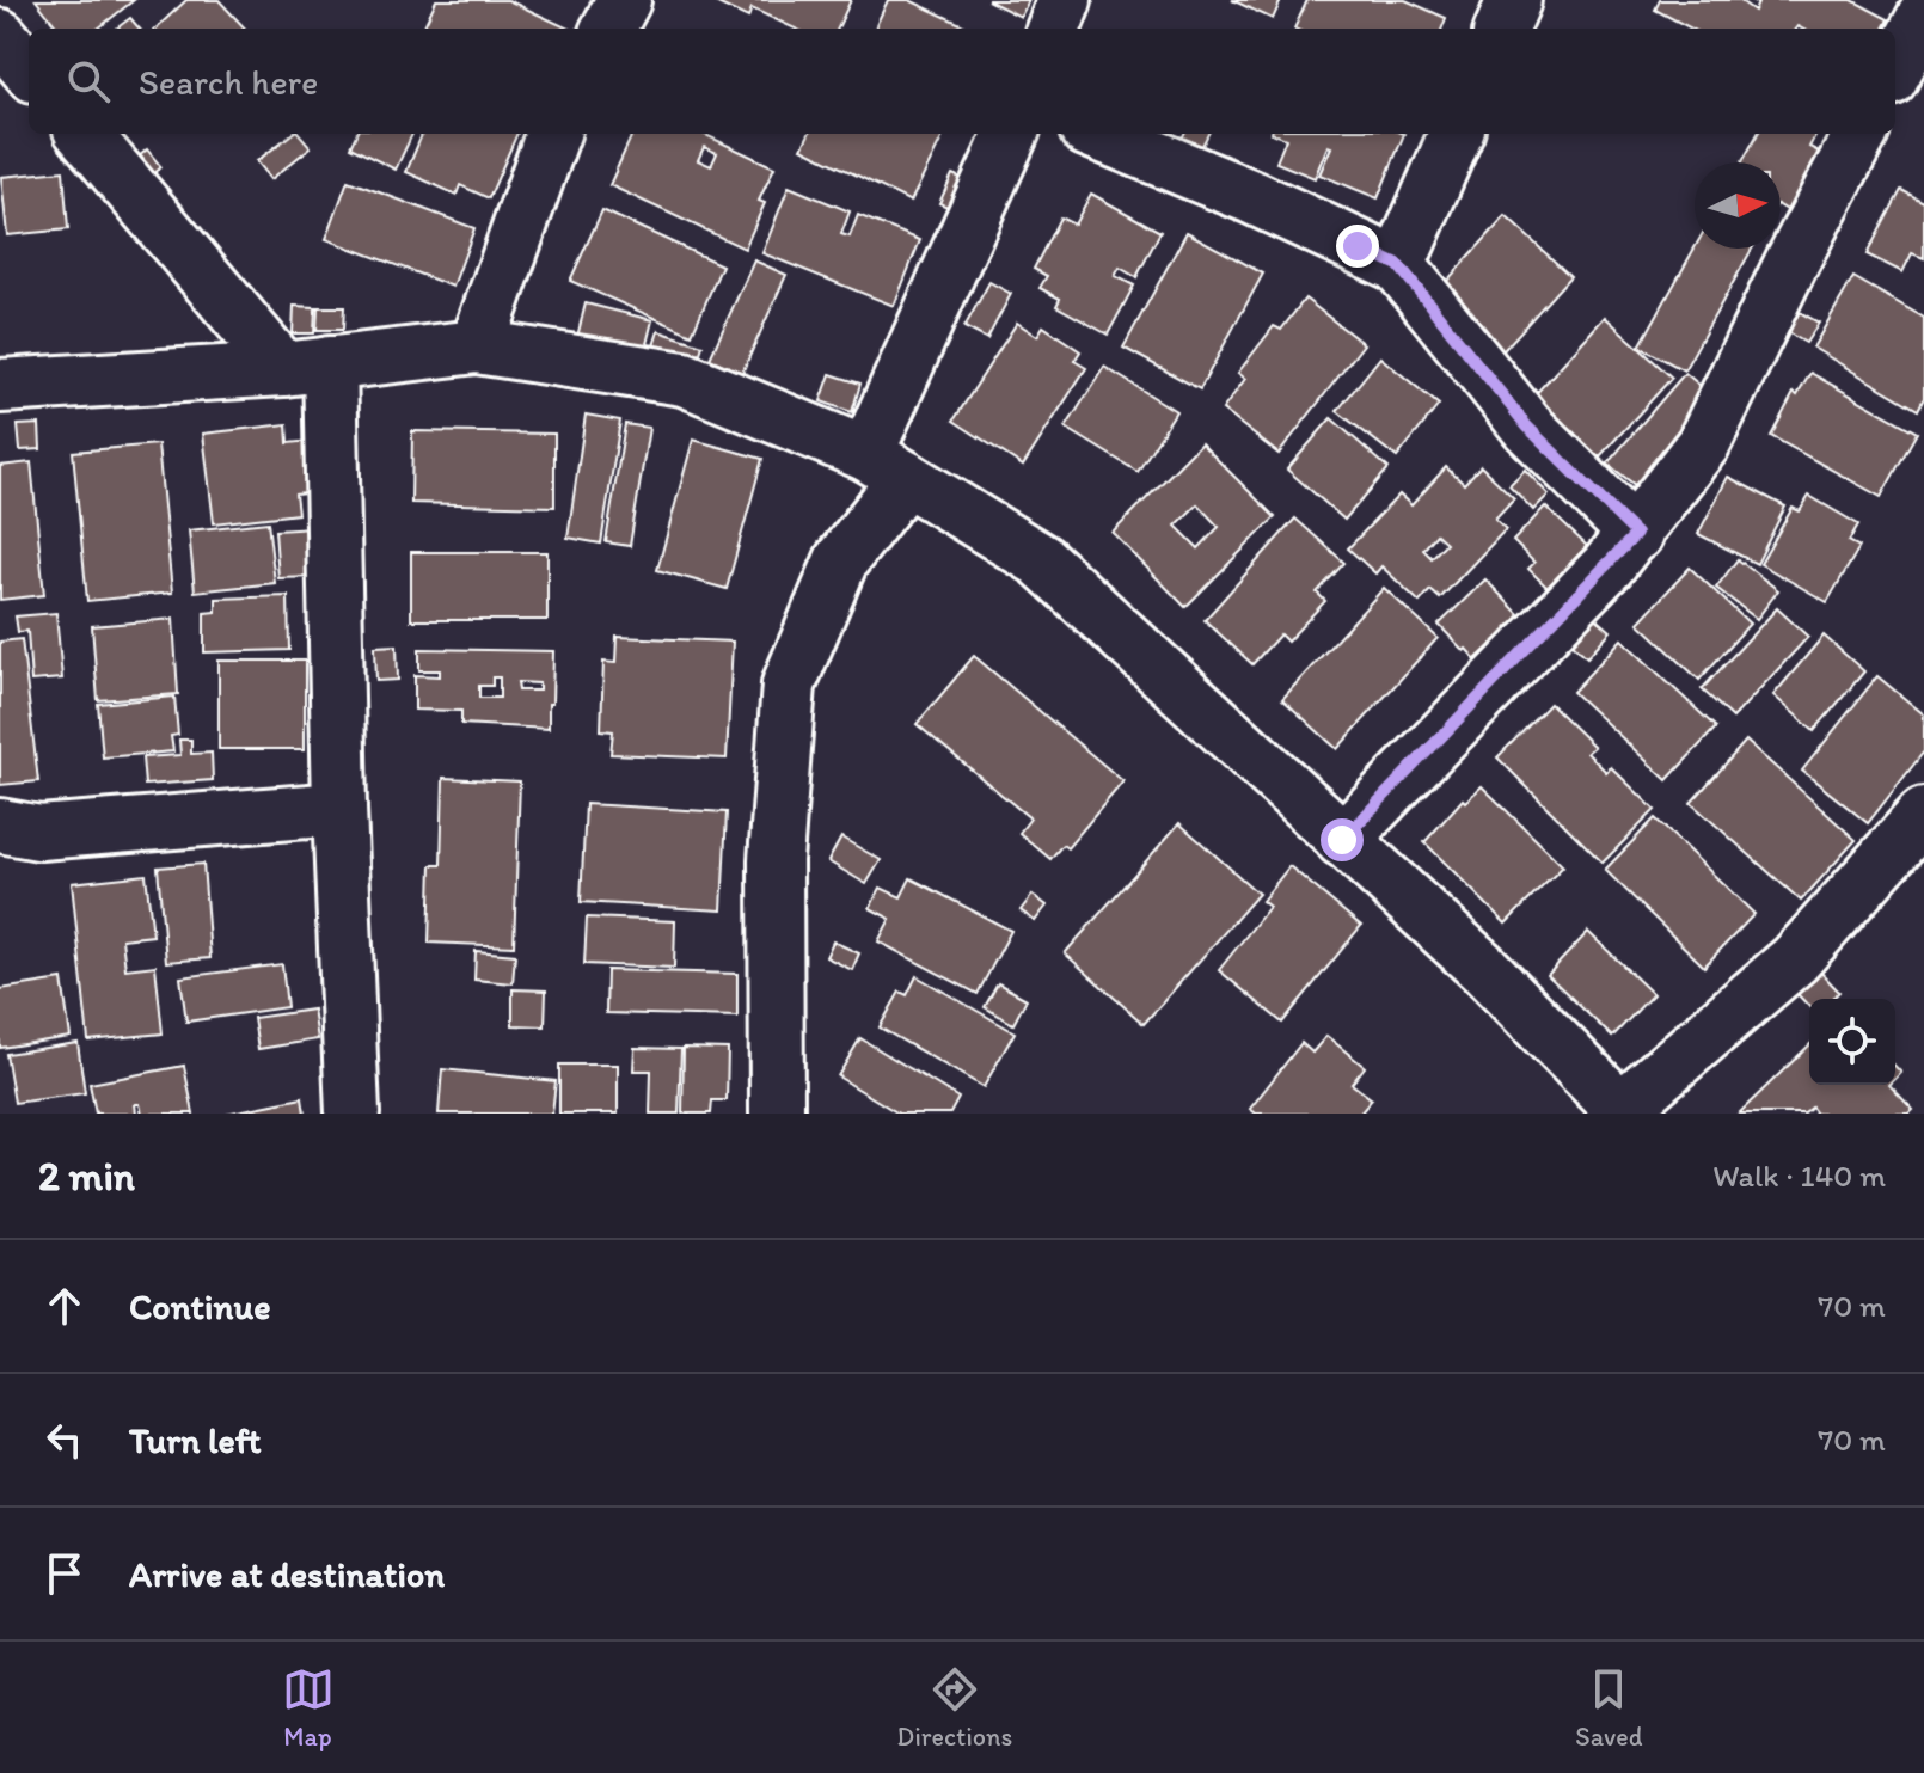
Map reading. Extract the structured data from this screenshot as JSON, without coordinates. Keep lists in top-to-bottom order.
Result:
{
  "north": "right",
  "page": {
    "search": "Search here",
    "heading": ["2 min", "Walk · 140 m"],
    "list": [
      ["Continue", "70 m"],
      ["Turn left", "70 m"],
      "Arrive at destination"
    ],
    "nav": ["Map", "Directions", "Saved"]
  }
}
